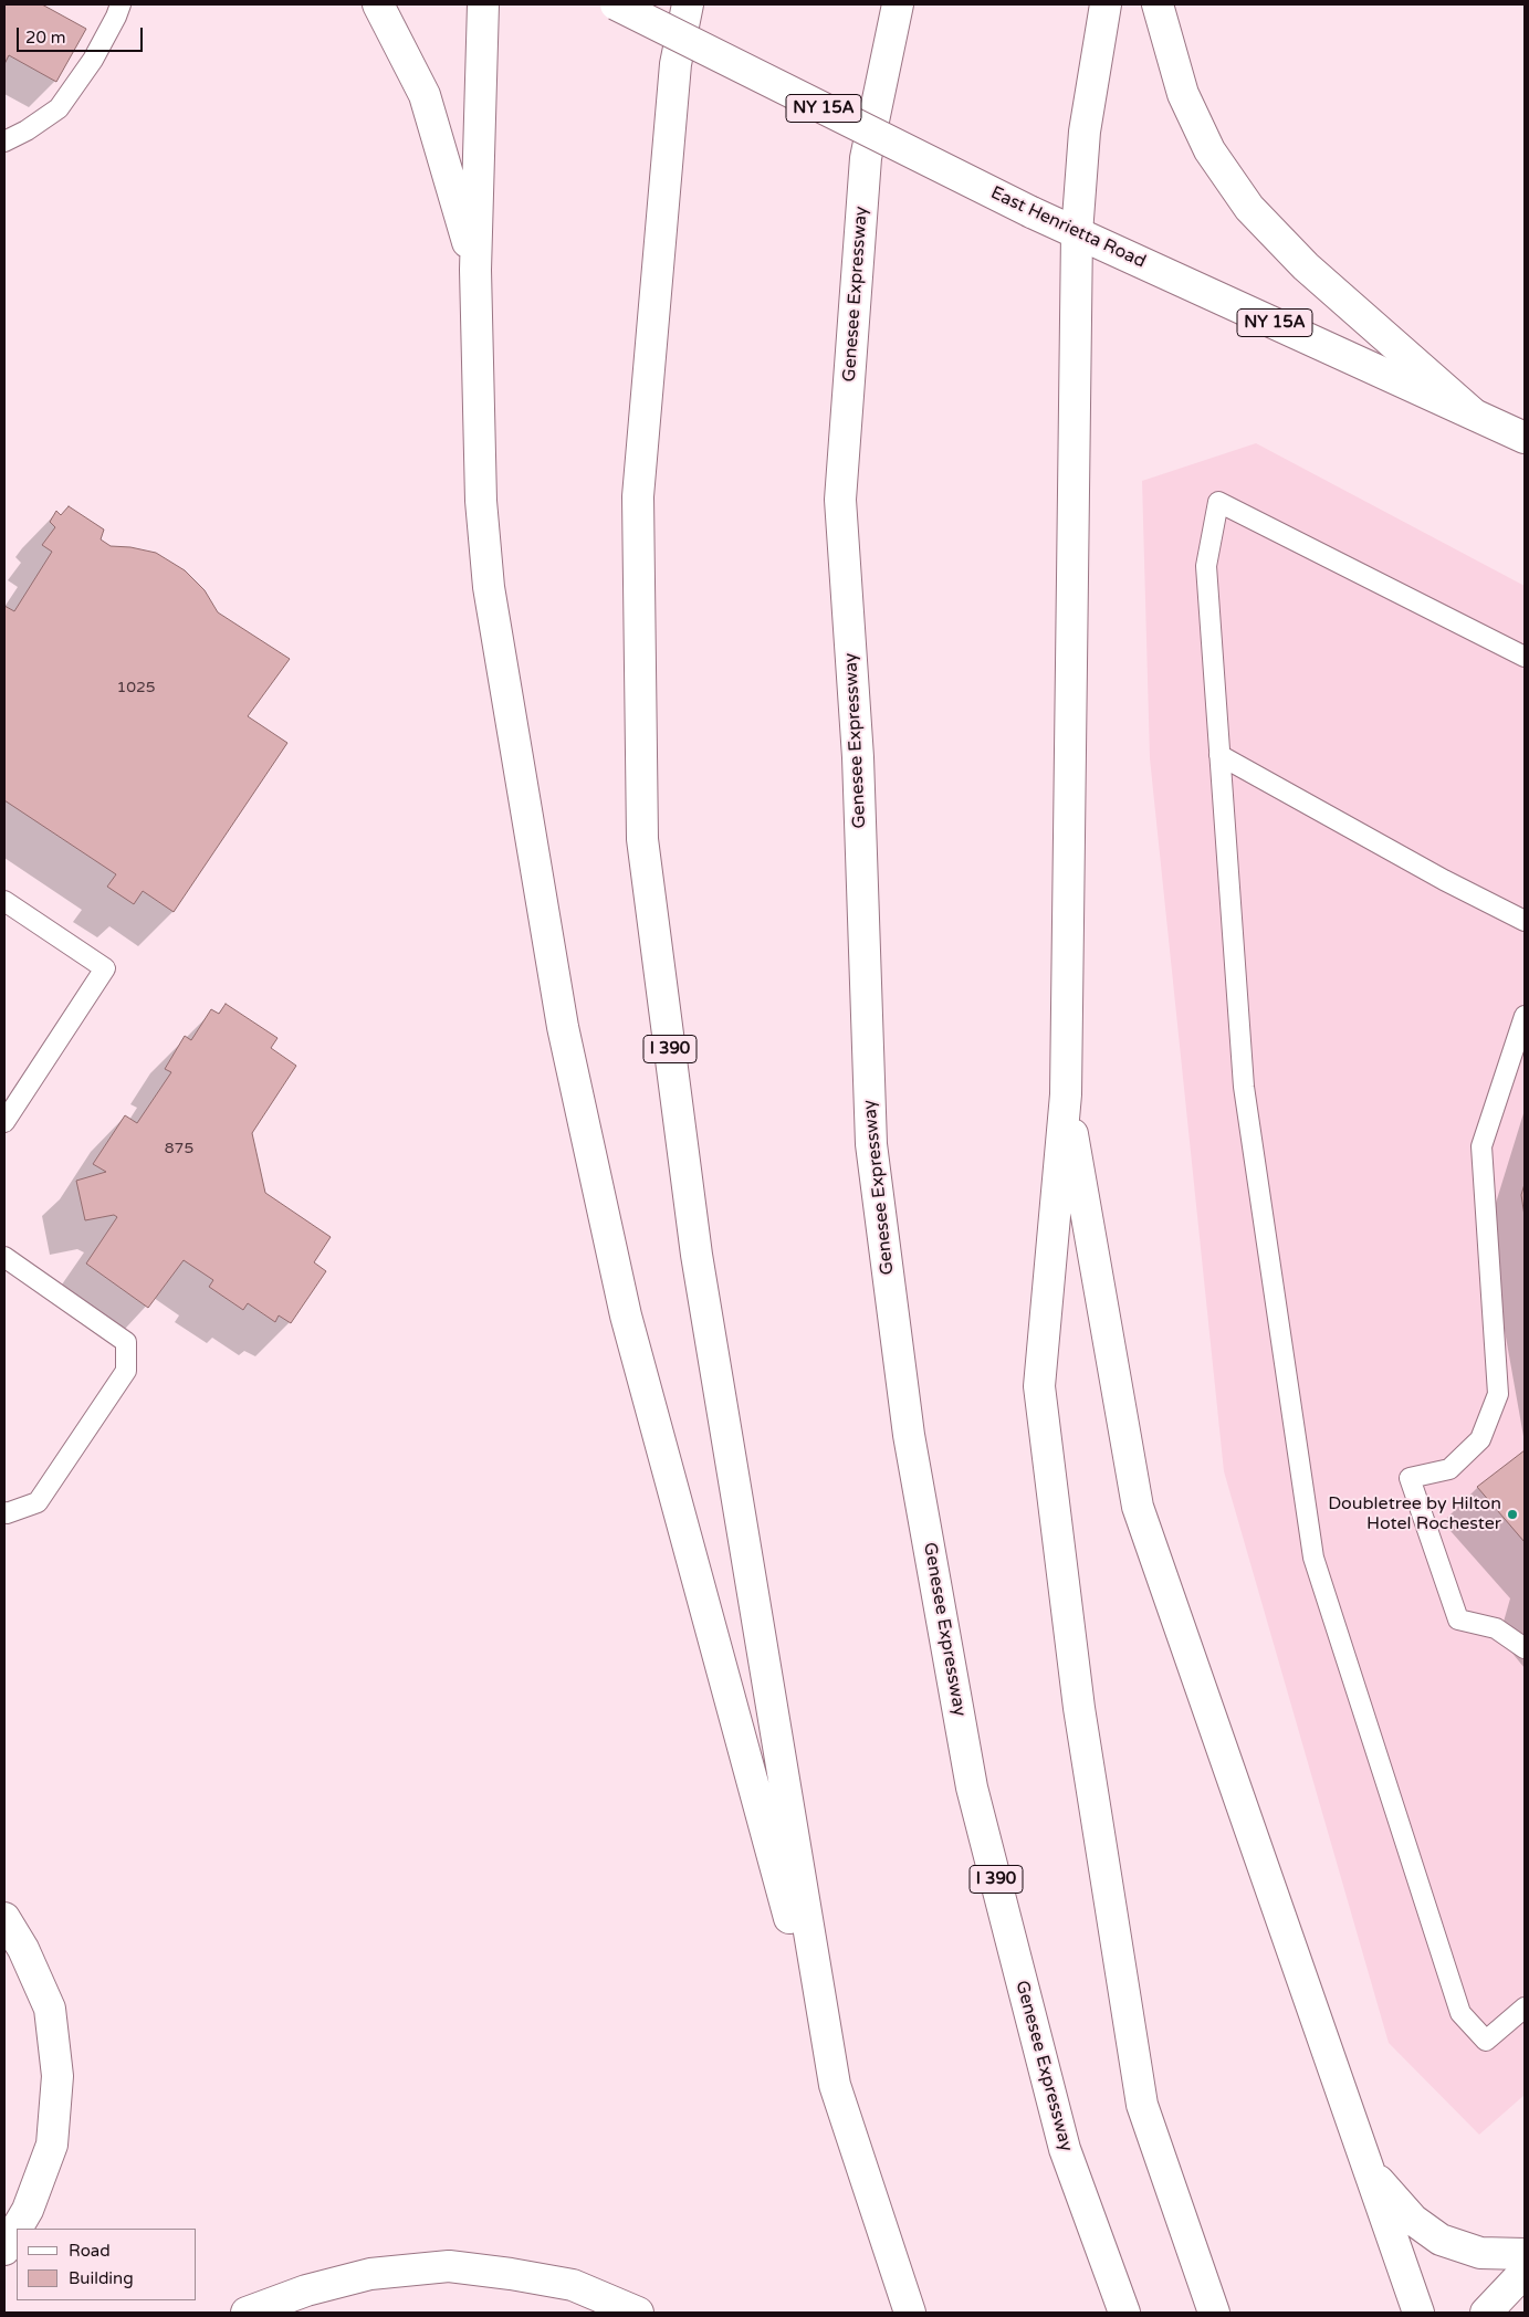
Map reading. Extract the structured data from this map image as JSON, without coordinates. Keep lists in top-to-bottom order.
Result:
{
  "streets": {
    "main road": [
      "NY 15A",
      "East Henrietta Road",
      "Genesee Expressway",
      "I 390"
    ]
  },
  "places": ["Doubletree by Hilton Hotel Rochester"],
  "house_numbers": ["1025", "875"],
  "legend": ["Road", "Building"],
  "scale_bar": "20 m"
}
